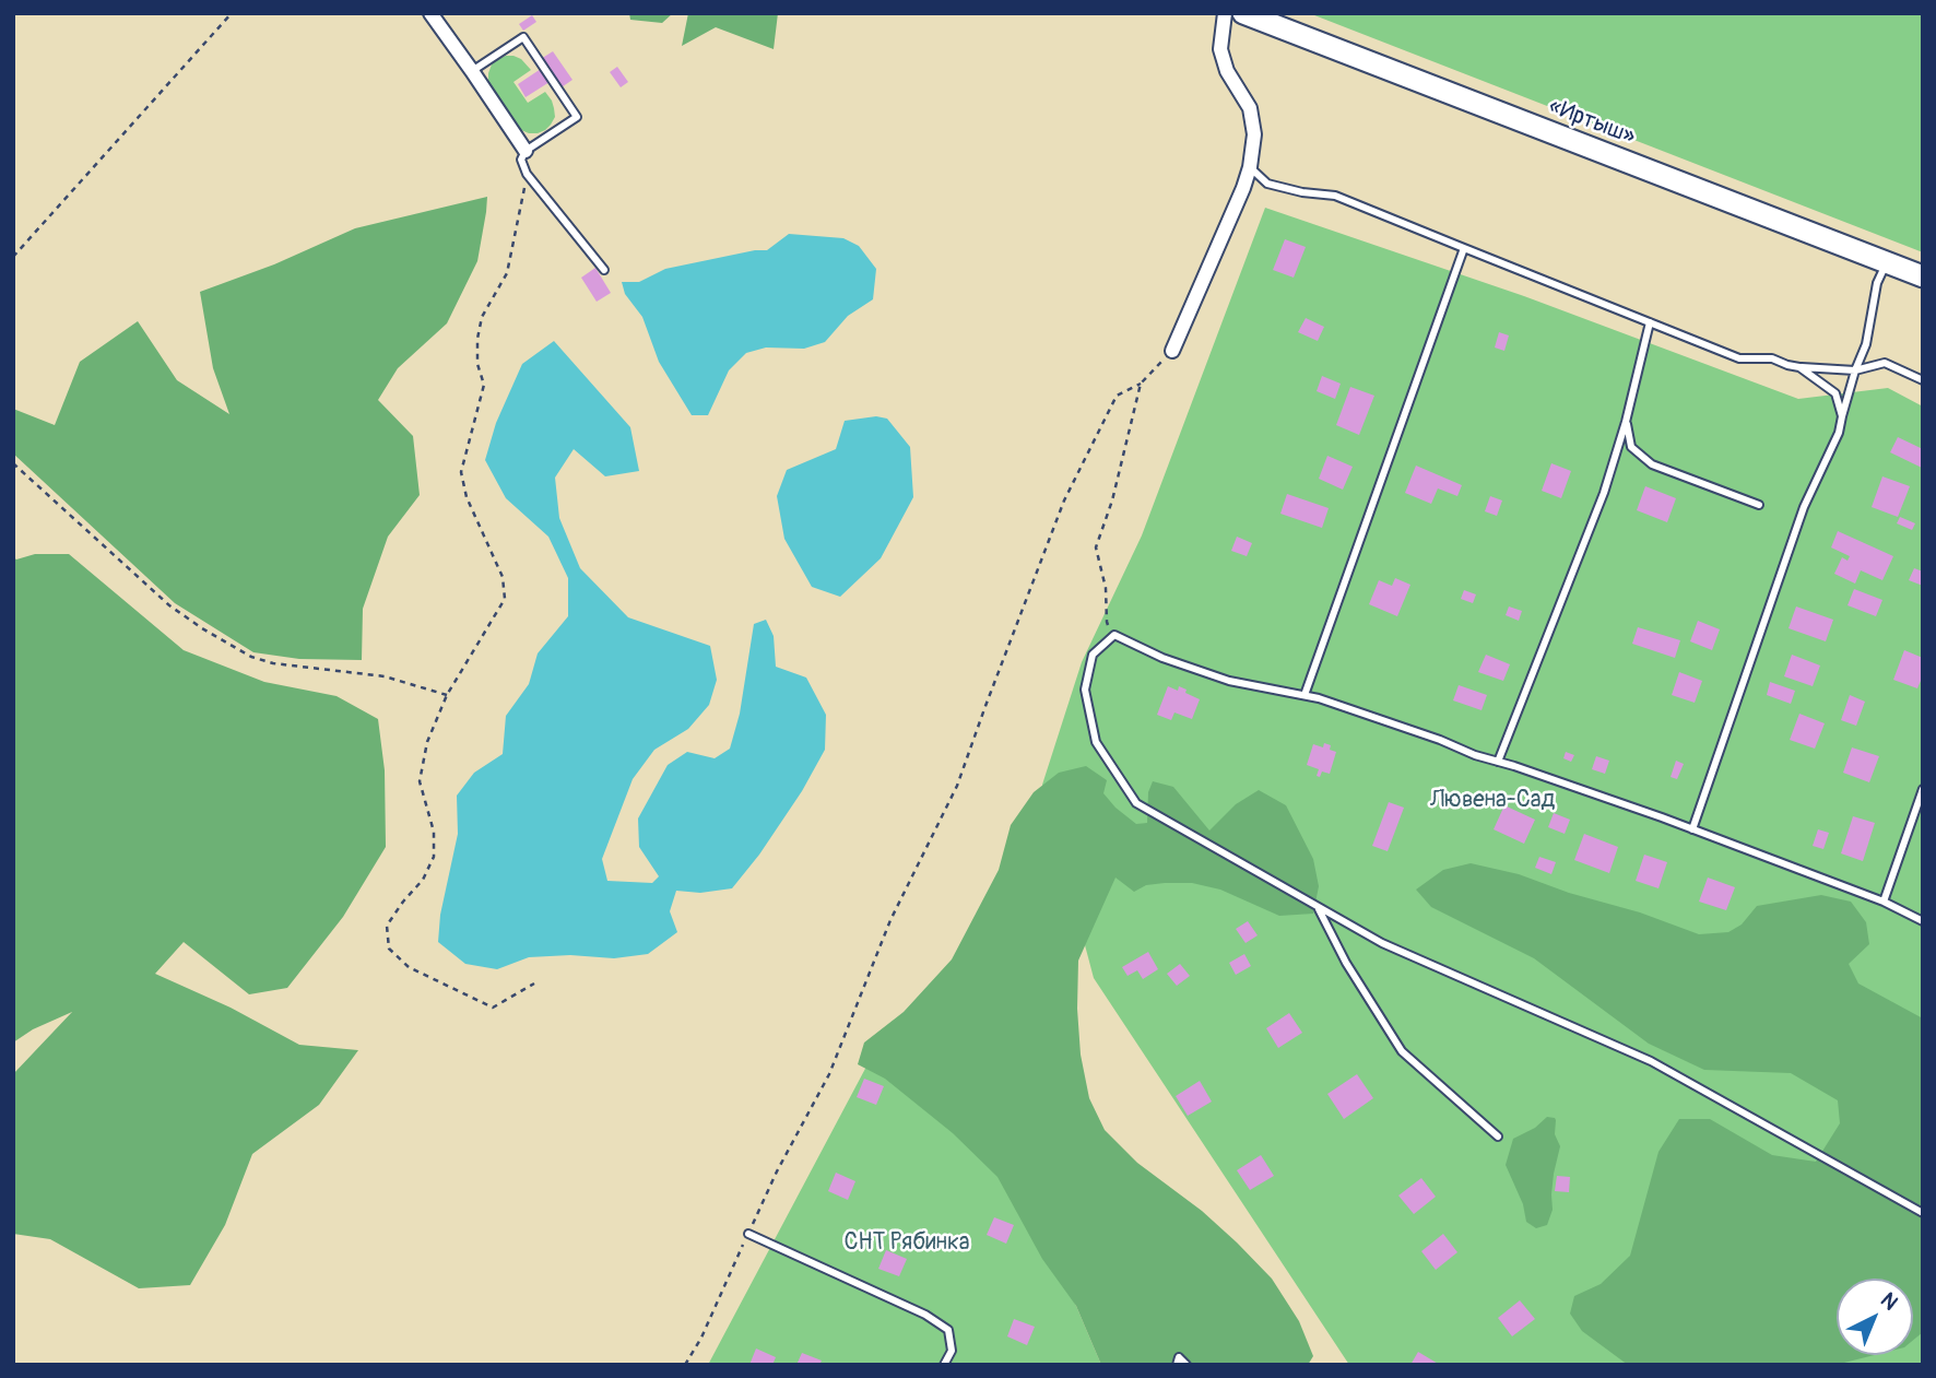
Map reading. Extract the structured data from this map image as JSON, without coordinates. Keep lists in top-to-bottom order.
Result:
{
  "streets": {
    "highway": ["«Иртыш»"]
  },
  "parks": ["Лювена-Сад", "СНТ Рябинка"],
  "north": "top right"
}
